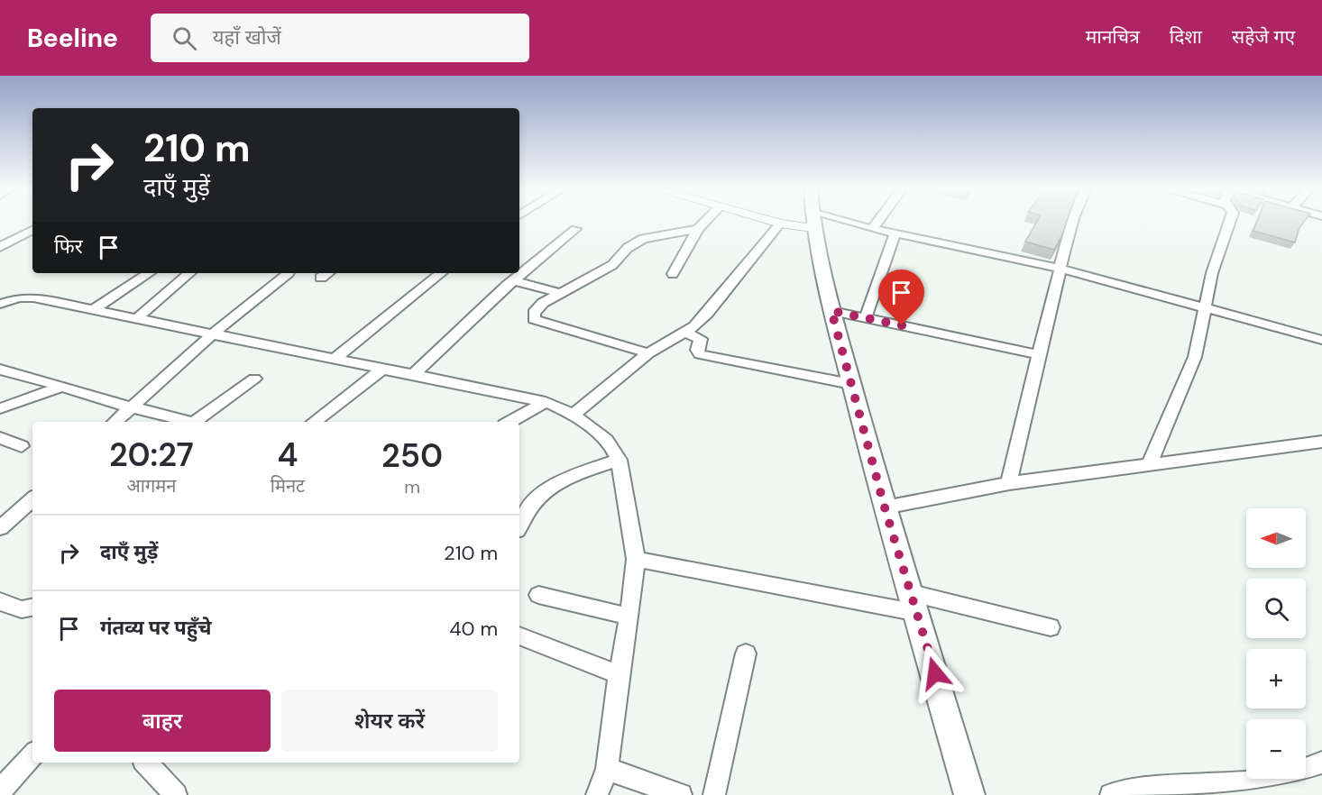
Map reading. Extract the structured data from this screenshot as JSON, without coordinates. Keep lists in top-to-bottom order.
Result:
{
  "north": "left",
  "page": {
    "header": "Beeline",
    "search": "यहाँ खोजें",
    "nav": ["मानचित्र", "दिशा", "सहेजे गए"],
    "turn": ["210 m", "दाएँ मुड़ें"],
    "then": "फिर",
    "eta": [
      "20:27",
      "आगमन",
      "4",
      "मिनट",
      "250",
      "m"
    ],
    "map_buttons": ["+", "−"],
    "list": [
      {
        "name": "दाएँ मुड़ें",
        "value": "210 m"
      },
      {
        "name": "गंतव्य पर पहुँचे",
        "value": "40 m"
      }
    ],
    "buttons": ["बाहर", "शेयर करें"]
  }
}
